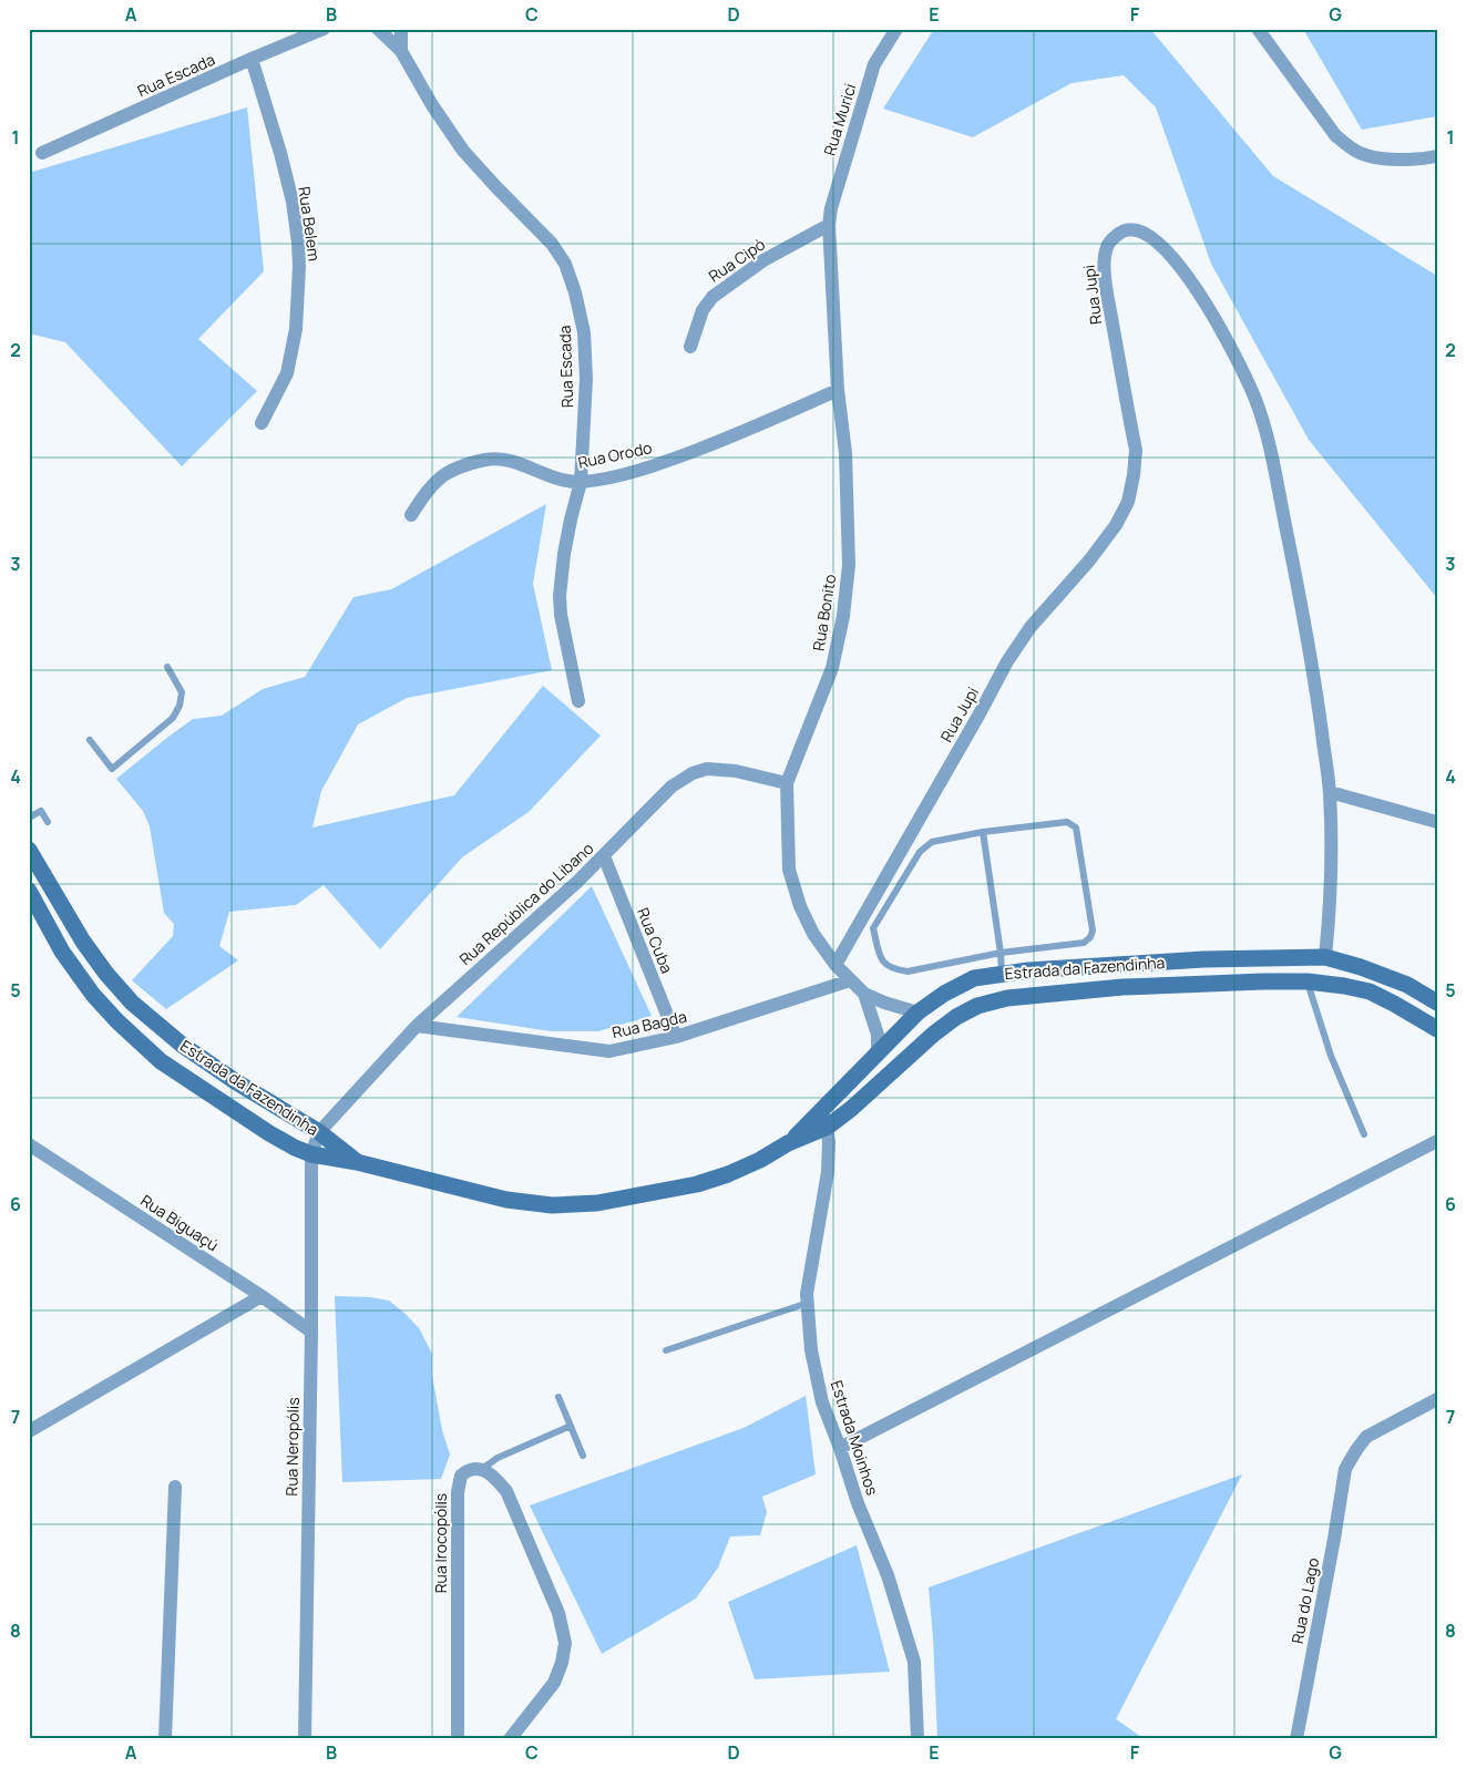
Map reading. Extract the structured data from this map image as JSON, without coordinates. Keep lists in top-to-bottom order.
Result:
{
  "streets": {
    "main road": ["Estrada da Fazendinha"],
    "street": [
      "Rua Escada",
      "Rua Murici",
      "Rua Belem",
      "Rua Cipó",
      "Rua Jupi",
      "Rua Orodo",
      "Rua Bonito",
      "Rua República do Libano",
      "Rua Cuba",
      "Rua Bagda",
      "Rua Biguaçú",
      "Estrada Moinhos",
      "Rua Neropólis",
      "Rua Irocopólis",
      "Rua do Lago"
    ]
  },
  "crossings": [
    ["Rua Escada", "Rua Belem"],
    ["Rua Escada", "Rua Orodo"],
    ["Rua Murici", "Rua Cipó"],
    ["Rua Murici", "Rua Bonito"],
    ["Rua Cipó", "Rua Bonito"],
    ["Rua Jupi", "Rua Bonito"],
    ["Rua Jupi", "Estrada da Fazendinha"],
    ["Rua Orodo", "Rua Bonito"],
    ["Rua Bonito", "Rua República do Libano"],
    ["Rua Bonito", "Estrada da Fazendinha"],
    ["Rua Bonito", "Rua Bagda"],
    ["Rua República do Libano", "Rua Cuba"],
    ["Rua República do Libano", "Estrada da Fazendinha"],
    ["Rua República do Libano", "Rua Bagda"],
    ["Rua República do Libano", "Rua Neropólis"],
    ["Rua Cuba", "Rua Bagda"],
    ["Estrada da Fazendinha", "Estrada Moinhos"],
    ["Estrada da Fazendinha", "Rua Neropólis"],
    ["Rua Biguaçú", "Rua Neropólis"]
  ],
  "grid": {
    "columns": [
      "A",
      "B",
      "C",
      "D",
      "E",
      "F",
      "G"
    ],
    "rows": [
      "1",
      "2",
      "3",
      "4",
      "5",
      "6",
      "7",
      "8"
    ]
  }
}
